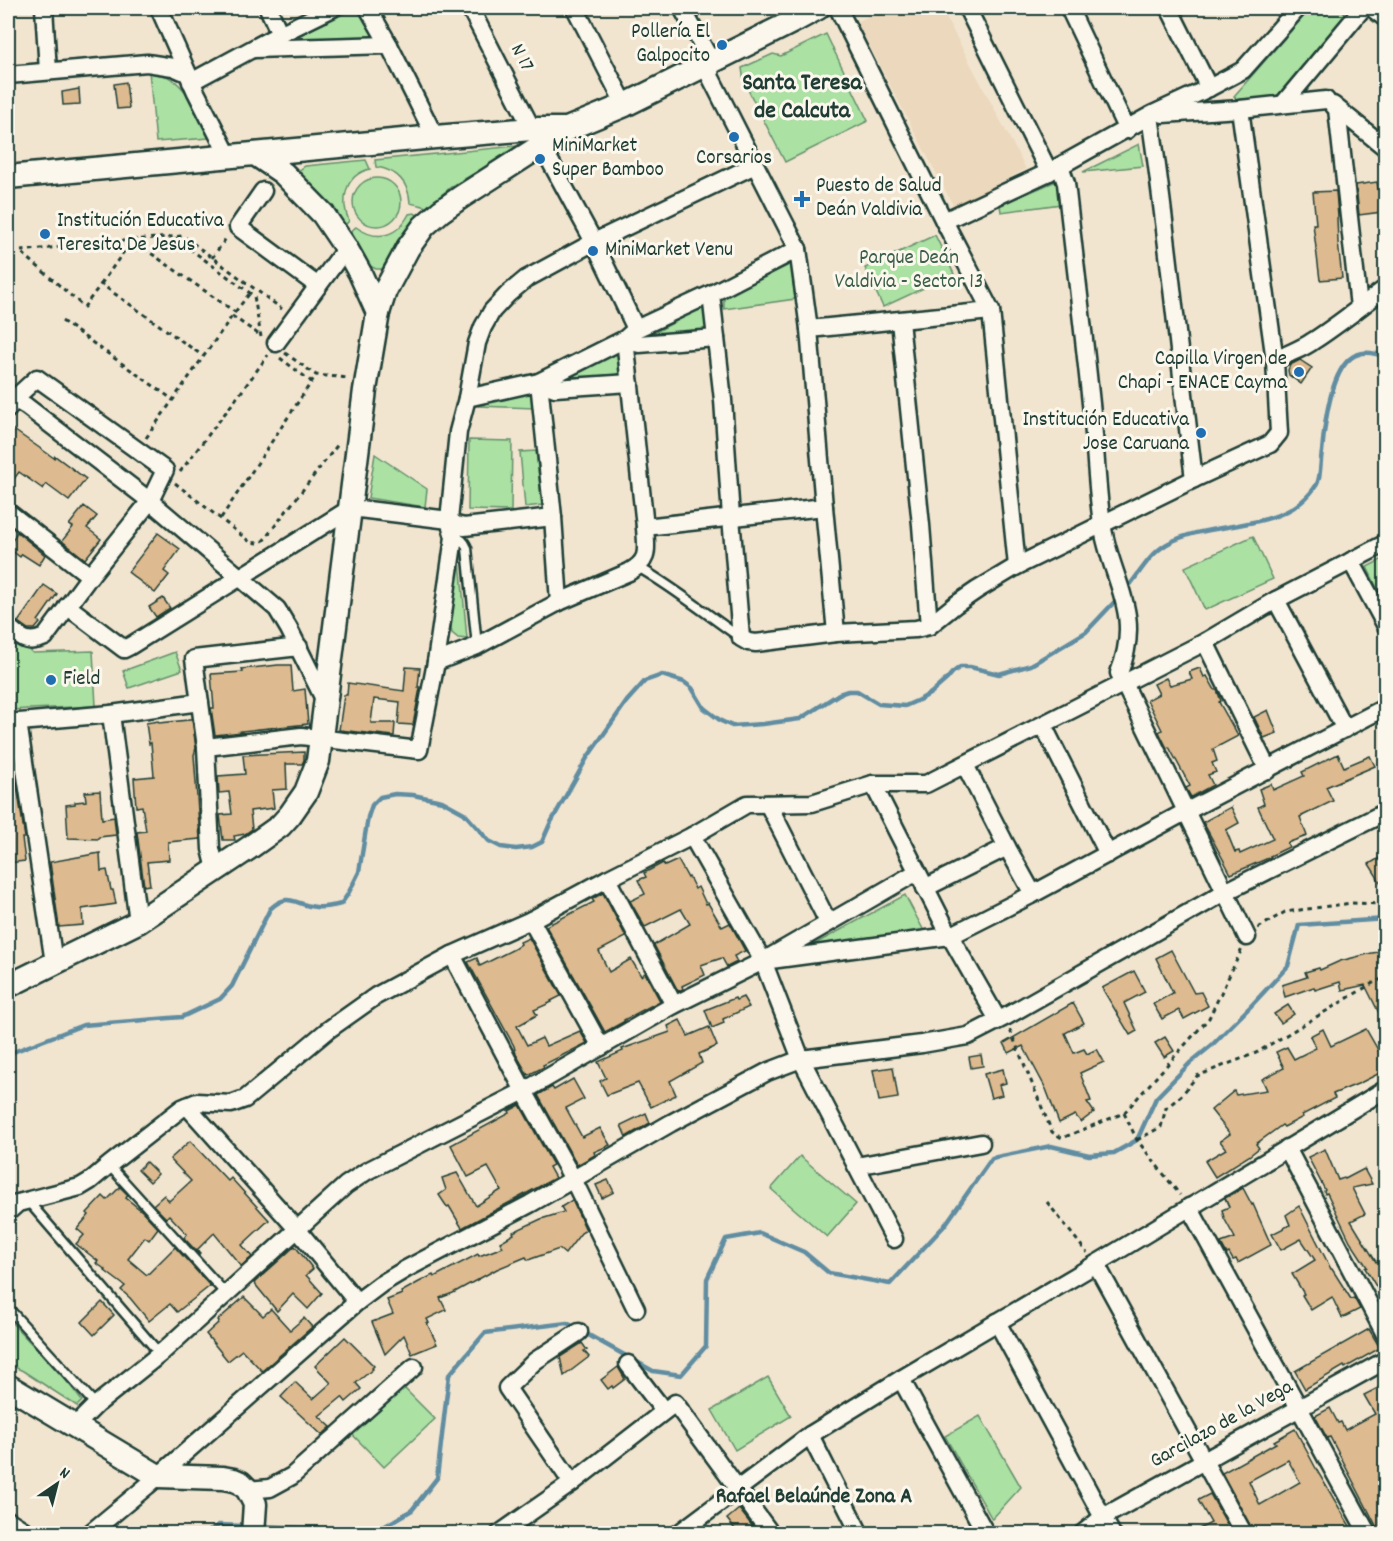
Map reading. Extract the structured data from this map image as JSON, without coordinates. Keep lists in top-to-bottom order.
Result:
{
  "streets": {
    "street": ["N 17", "Garcilazo de la Vega"]
  },
  "districts": ["Santa Teresa de Calcuta", "Rafael Belaúnde Zona A"],
  "parks": ["Parque Deán Valdivia - Sector 13"],
  "places": {
    "other": [
      "Pollería El Galpocito",
      "Corsarios",
      "MiniMarket Super Bamboo",
      "Institución Educativa Teresita De Jesus",
      "MiniMarket Venu",
      "Capilla Virgen de Chapi - ENACE Cayma",
      "Institución Educativa Jose Caruana",
      "Field"
    ],
    "health": ["Puesto de Salud Deán Valdivia"]
  },
  "north": "top right"
}
